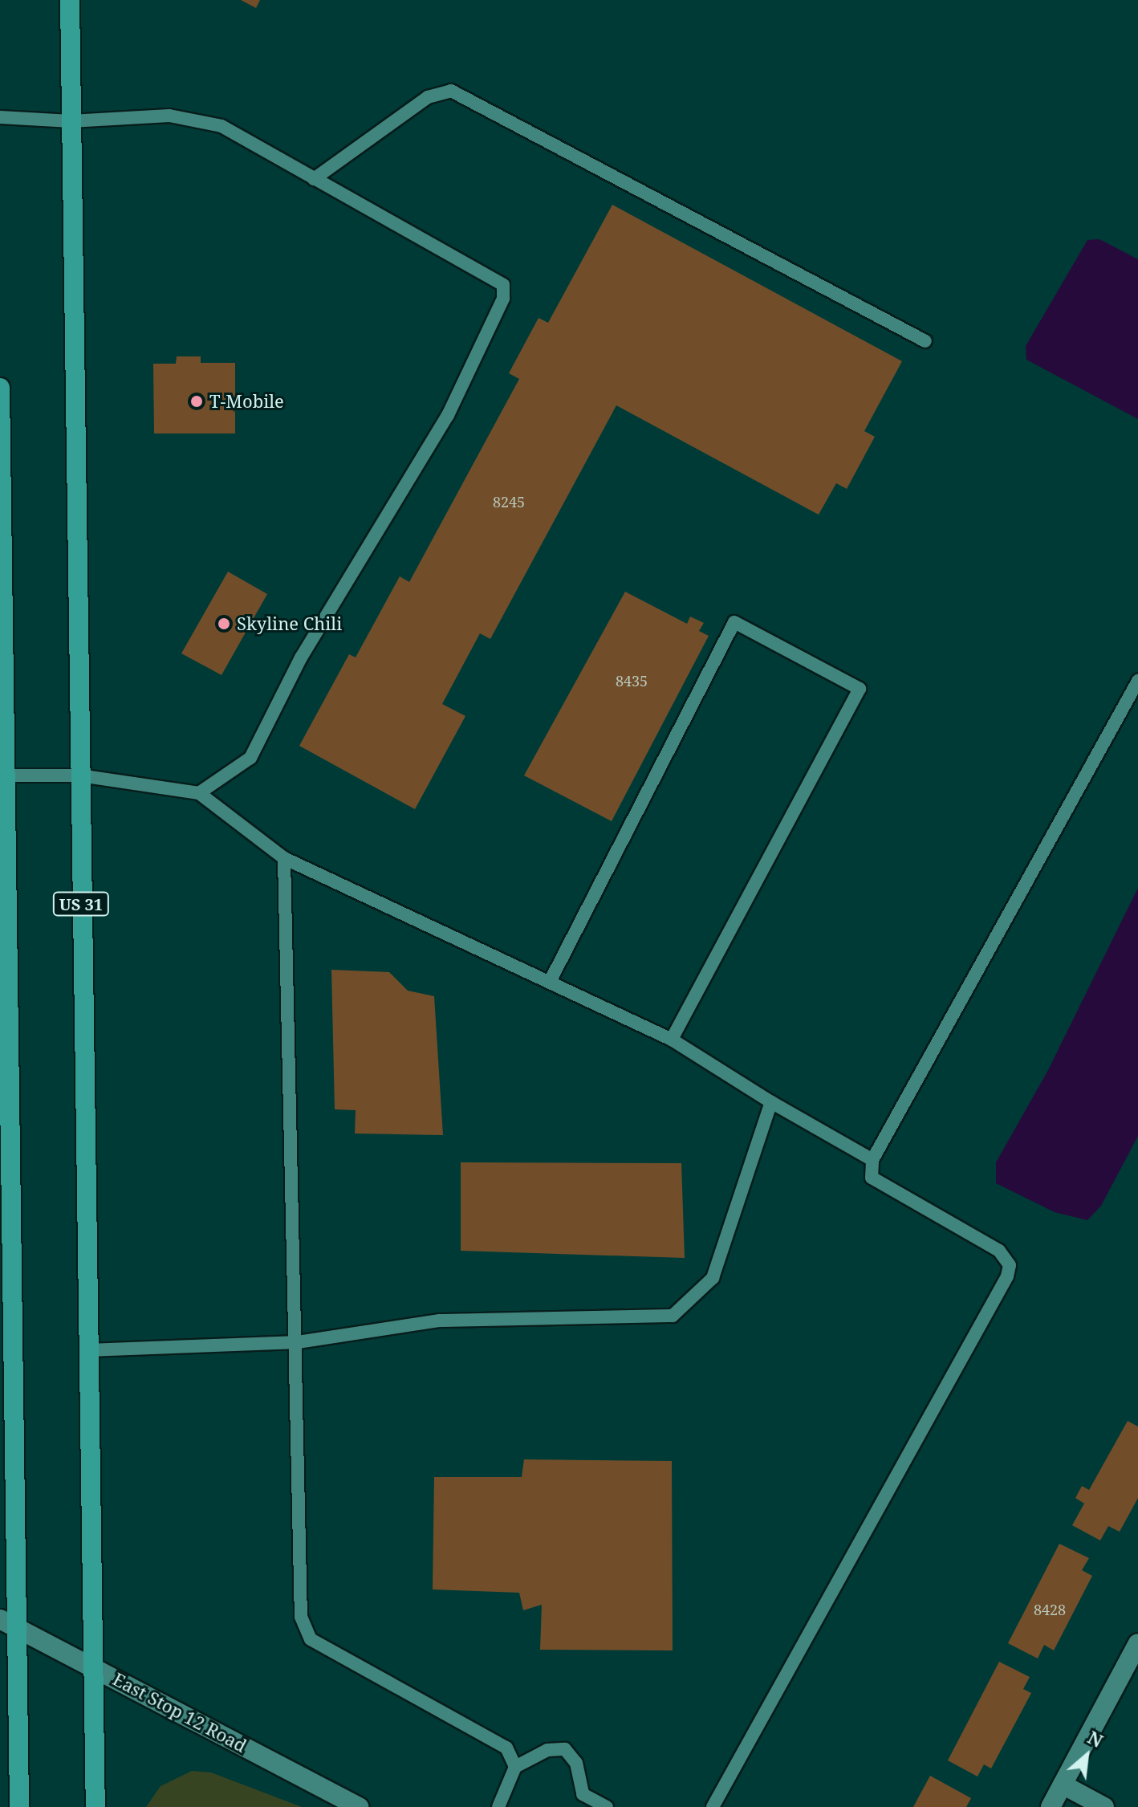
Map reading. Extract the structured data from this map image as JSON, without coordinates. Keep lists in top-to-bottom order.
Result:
{
  "streets": {
    "main road": ["US 31"],
    "street": ["East Stop 12 Road"]
  },
  "crossings": [
    ["US 31", "East Stop 12 Road"]
  ],
  "places": ["T-Mobile", "Skyline Chili"],
  "house_numbers": ["8245", "8435", "8428"],
  "north": "top right"
}
